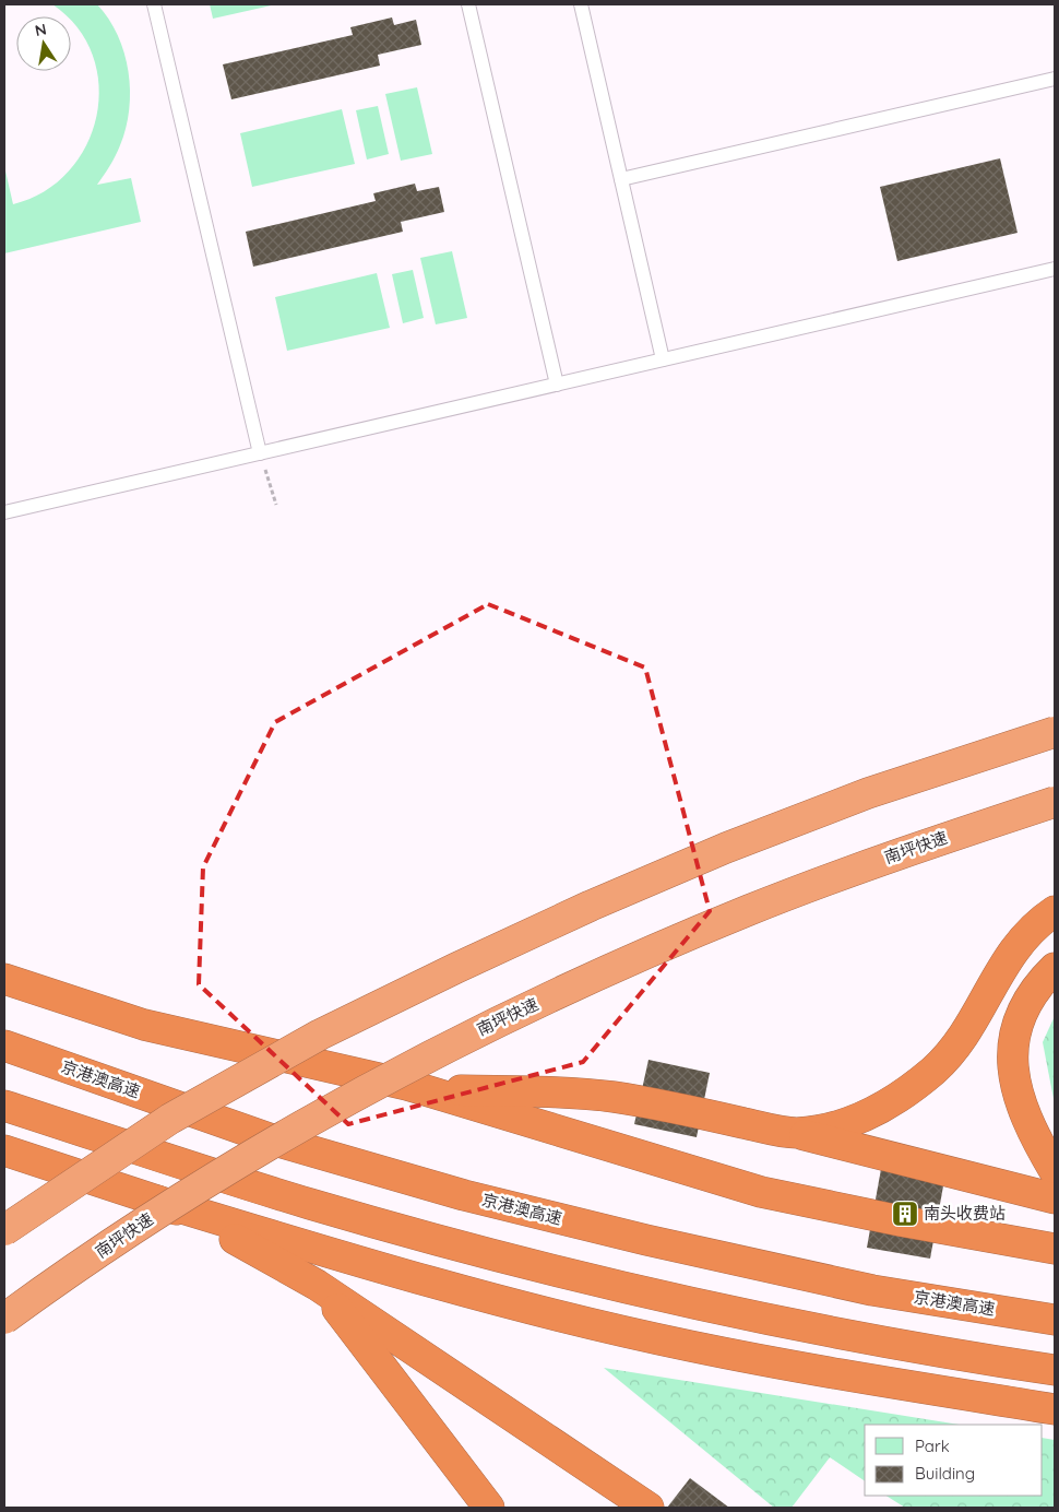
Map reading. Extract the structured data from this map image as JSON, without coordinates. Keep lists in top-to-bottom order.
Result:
{
  "streets": {
    "highway": ["南坪快速", "京港澳高速"]
  },
  "places": {
    "building": ["南头收费站"]
  },
  "legend": ["Park", "Building"],
  "north": "top"
}
